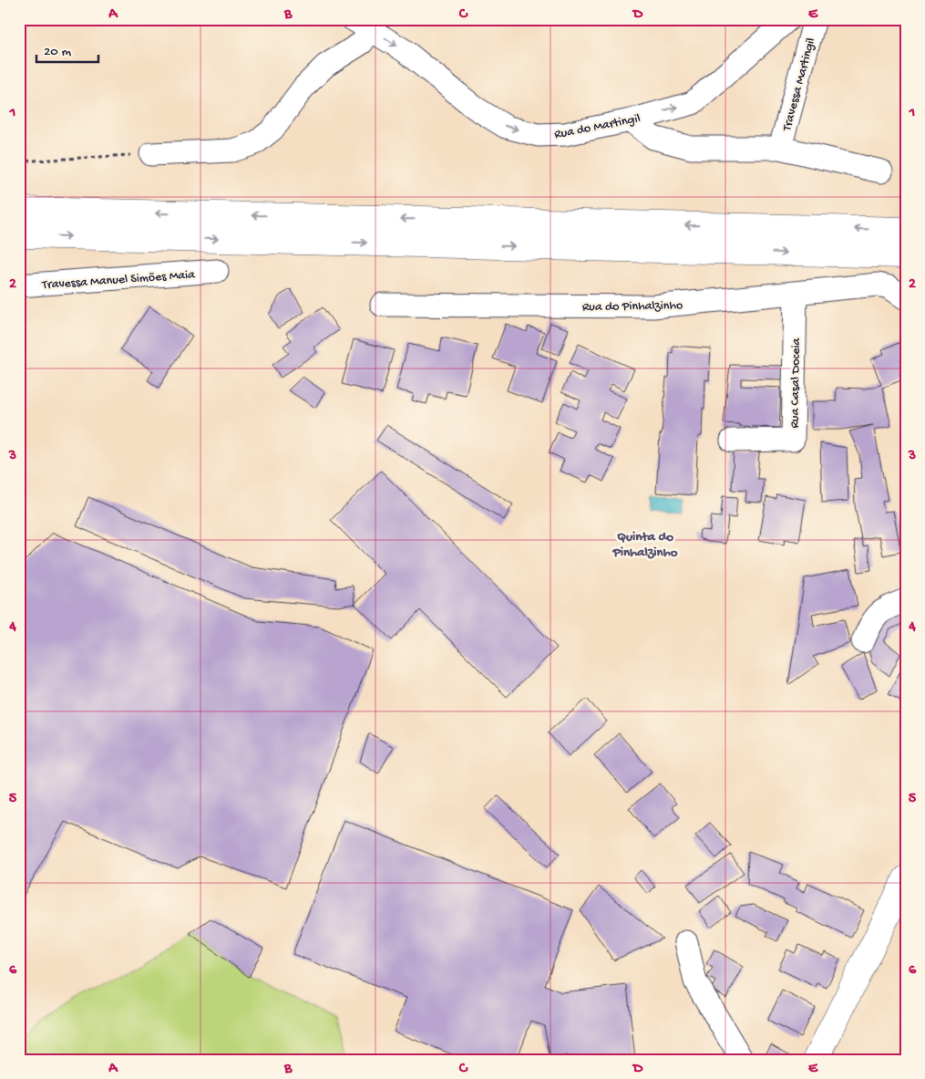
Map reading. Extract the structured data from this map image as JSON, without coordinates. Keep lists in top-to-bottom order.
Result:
{
  "streets": {
    "street": [
      "Travessa Martingil",
      "Rua do Martingil",
      "Travessa Manuel Simões Maia",
      "Rua do Pinhalzinho",
      "Rua Casal Doceia"
    ]
  },
  "crossings": [
    ["Rua do Pinhalzinho", "Rua Casal Doceia"]
  ],
  "districts": ["Quinta do Pinhalzinho"],
  "scale_bar": "20 m",
  "grid": {
    "columns": [
      "A",
      "B",
      "C",
      "D",
      "E"
    ],
    "rows": [
      "1",
      "2",
      "3",
      "4",
      "5",
      "6"
    ]
  }
}
